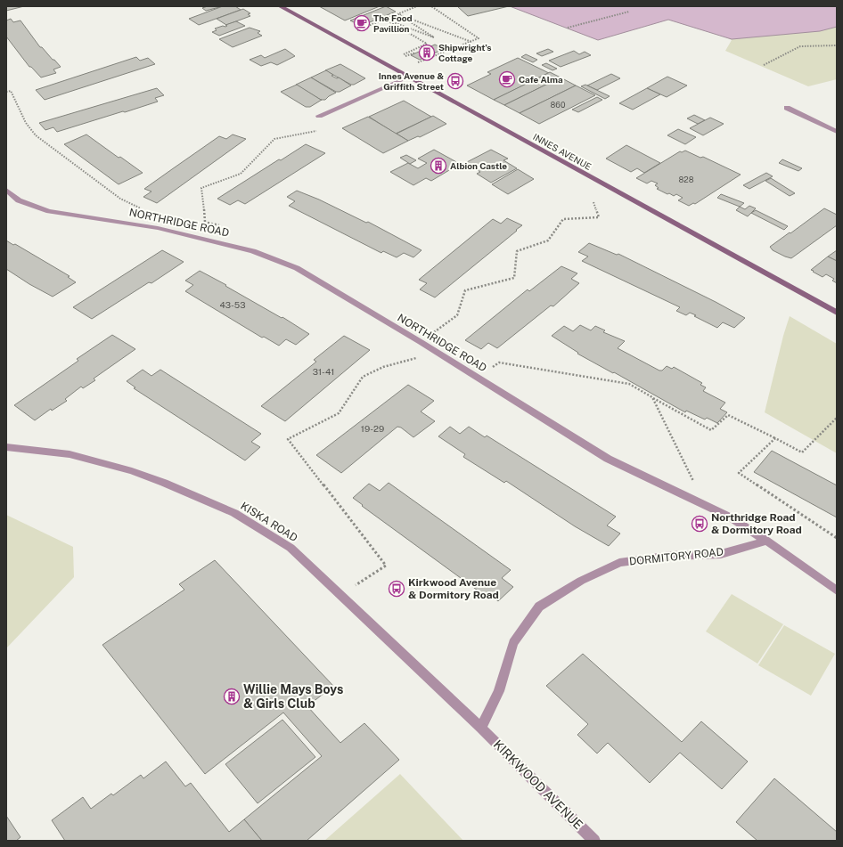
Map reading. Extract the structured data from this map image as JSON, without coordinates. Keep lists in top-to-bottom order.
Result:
{
  "streets": {
    "main road": ["INNES AVENUE"],
    "street": [
      "NORTHRIDGE ROAD",
      "KISKA ROAD",
      "DORMITORY ROAD",
      "KIRKWOOD AVENUE"
    ]
  },
  "crossings": [
    ["NORTHRIDGE ROAD", "DORMITORY ROAD"],
    ["KISKA ROAD", "DORMITORY ROAD"],
    ["KISKA ROAD", "KIRKWOOD AVENUE"],
    ["DORMITORY ROAD", "KIRKWOOD AVENUE"]
  ],
  "places": {
    "cafe": ["The Food Pavillion", "Cafe Alma"],
    "building": ["Shipwright’s Cottage", "Albion Castle", "Willie Mays Boys & Girls Club"],
    "bus stop": ["Innes Avenue & Griffith Street", "Northridge Road & Dormitory Road", "Kirkwood Avenue & Dormitory Road"]
  },
  "house_numbers": [
    "860",
    "828",
    "43-53",
    "31-41",
    "19-29"
  ]
}
